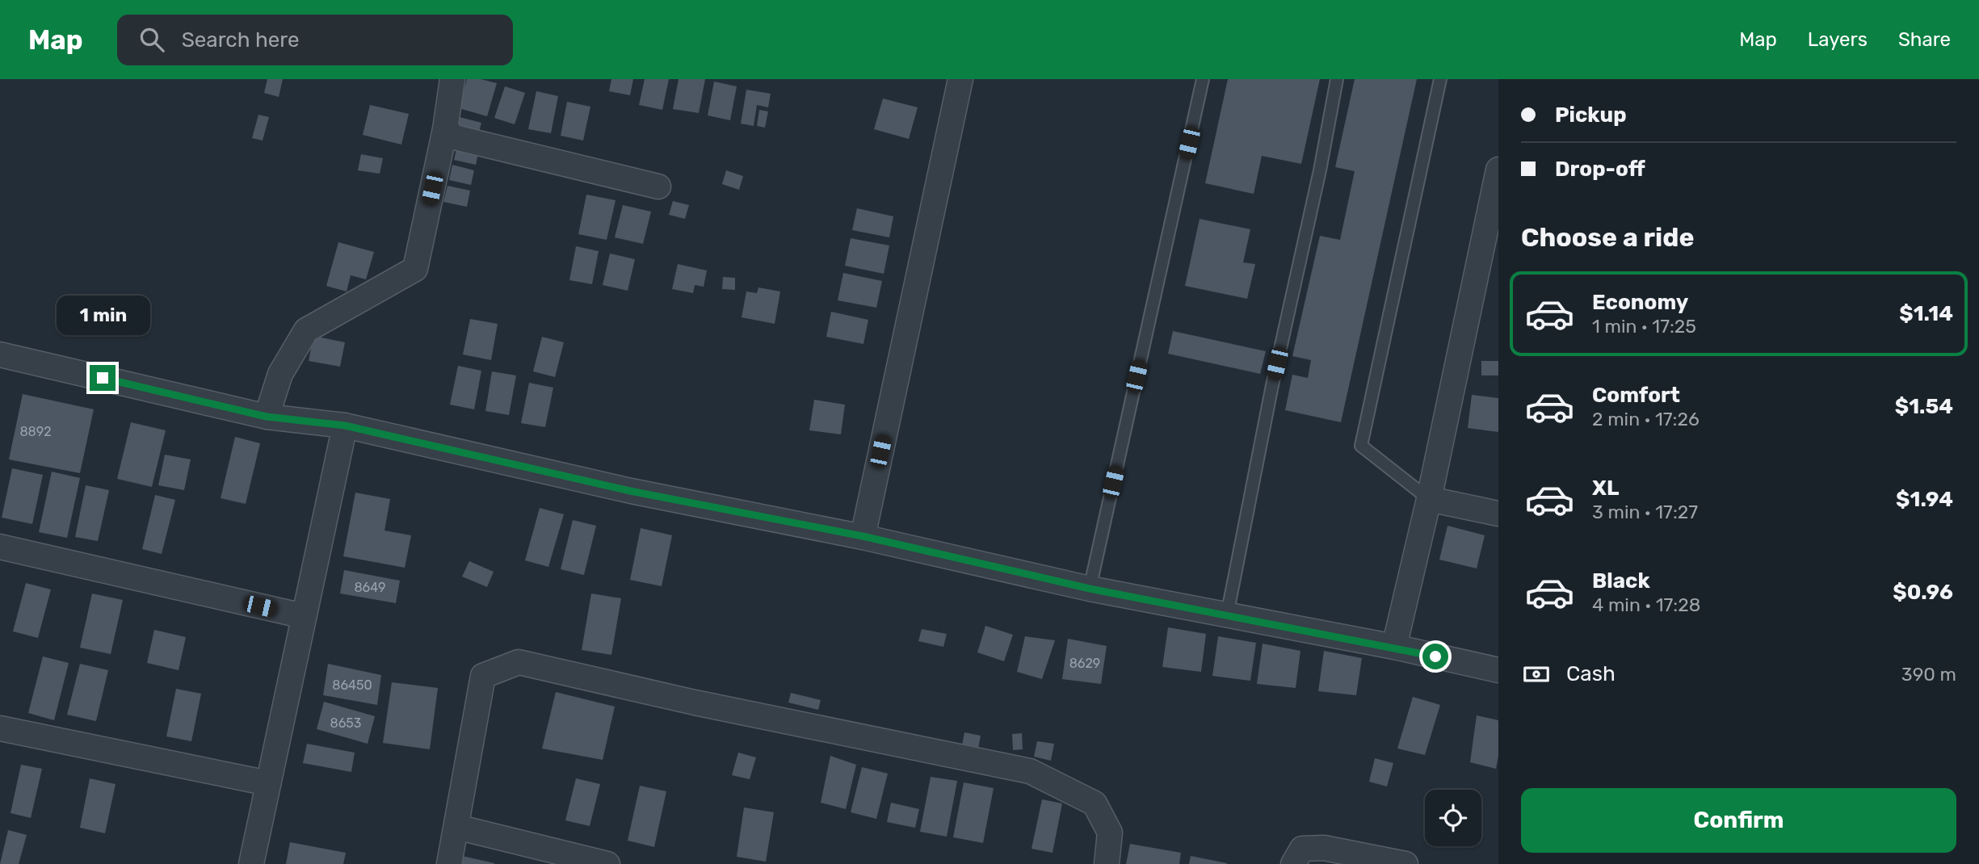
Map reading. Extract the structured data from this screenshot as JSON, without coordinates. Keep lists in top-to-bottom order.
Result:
{
  "house_numbers": [
    "8892",
    "8649",
    "8629",
    "86450",
    "8653"
  ],
  "page": {
    "header": "Map",
    "search": "Search here",
    "nav": ["Map", "Layers", "Share"],
    "banner": ["Pickup", "Drop-off"],
    "heading": "Choose a ride",
    "list": [
      {
        "name": "Economy",
        "note": "1 min · 17:25",
        "value": "$1.14"
      },
      {
        "name": "Comfort",
        "note": "2 min · 17:26",
        "value": "$1.54"
      },
      {
        "name": "XL",
        "note": "3 min · 17:27",
        "value": "$1.94"
      },
      {
        "name": "Black",
        "note": "4 min · 17:28",
        "value": "$0.96"
      }
    ],
    "bubble": "1 min",
    "pay": ["Cash", "390 m"],
    "buttons": "Confirm"
  }
}
